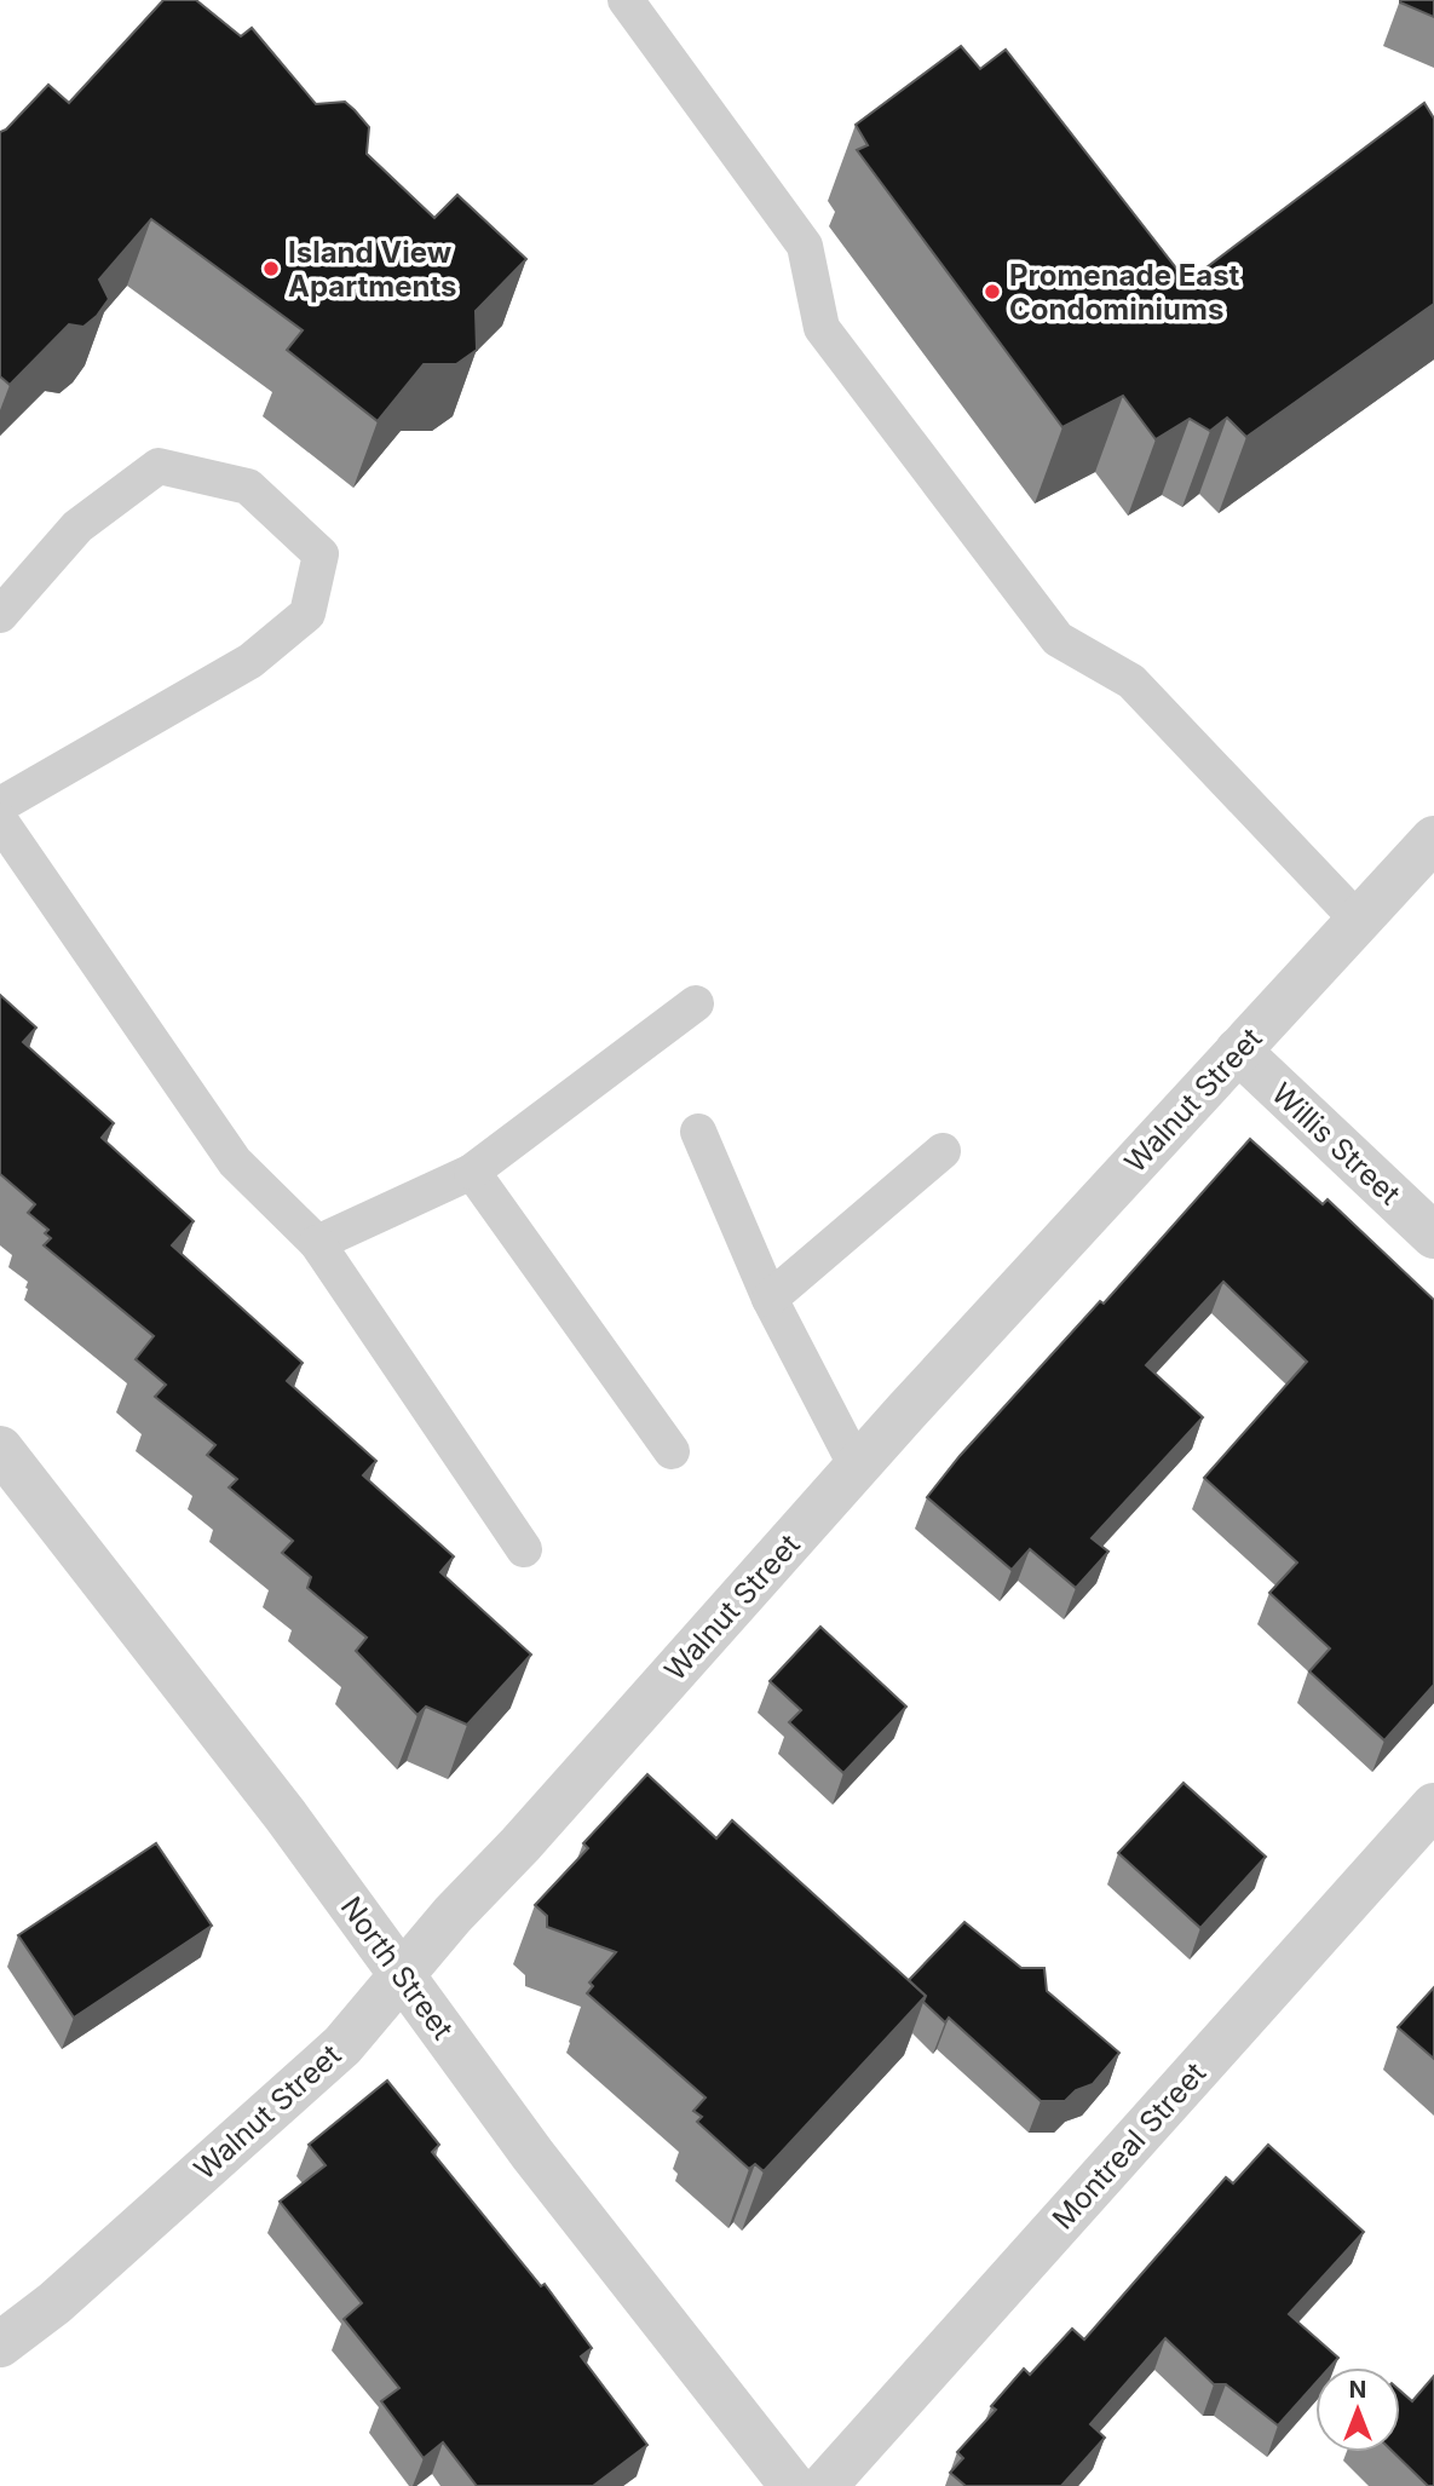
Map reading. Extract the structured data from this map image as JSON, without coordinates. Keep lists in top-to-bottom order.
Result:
{
  "streets": {
    "street": [
      "Walnut Street",
      "Willis Street",
      "North Street",
      "Montreal Street"
    ]
  },
  "crossings": [
    ["Walnut Street", "Willis Street"],
    ["Walnut Street", "North Street"]
  ],
  "places": ["Island View Apartments", "Promenade East Condominiums"],
  "north": "top"
}
